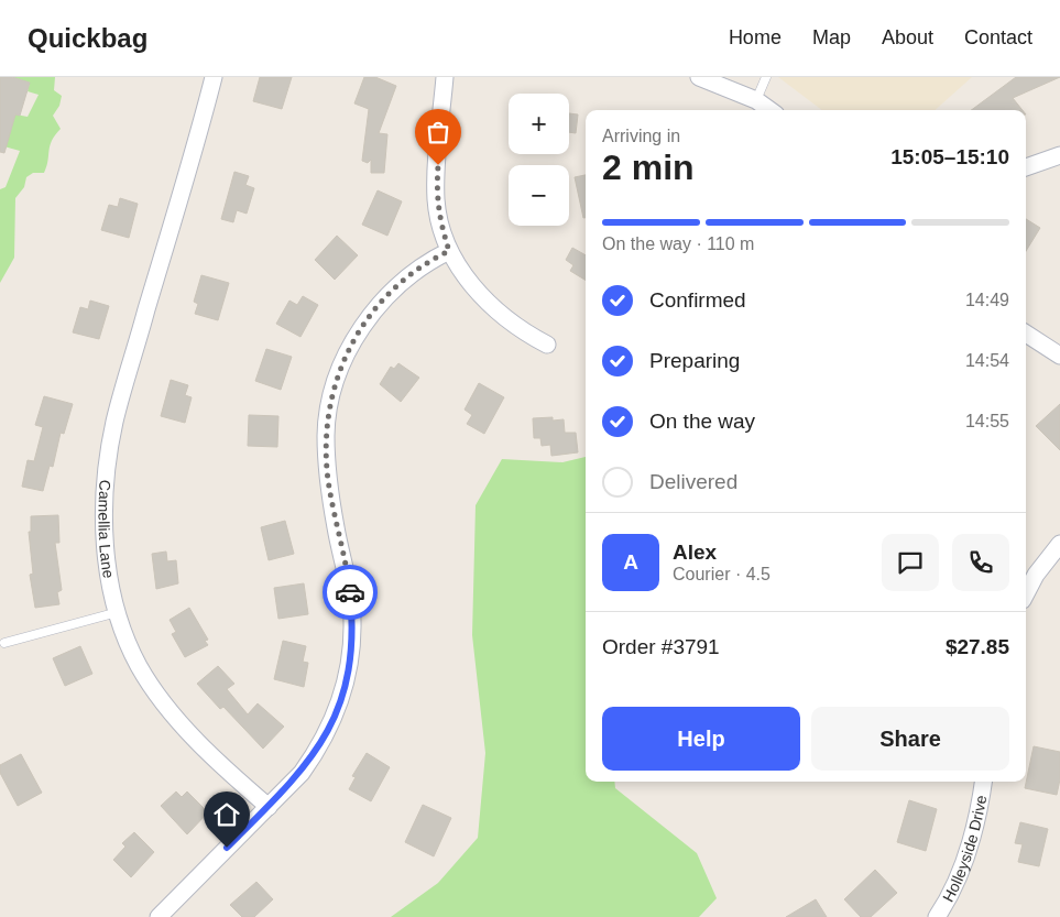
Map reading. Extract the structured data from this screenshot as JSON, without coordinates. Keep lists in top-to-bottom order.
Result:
{
  "streets": {
    "street": ["Camellia Lane", "Holleyside Drive"]
  },
  "page": {
    "header": "Quickbag",
    "nav": [
      "Home",
      "Map",
      "About",
      "Contact"
    ],
    "map_buttons": ["+", "−"],
    "heading": ["2 min", "Arriving in", "15:05–15:10"],
    "panel": [
      "Alex",
      "Courier · 4.5",
      "Order #3791",
      "$27.85"
    ],
    "bar": "On the way · 110 m",
    "list": [
      ["Confirmed", "14:49"],
      ["Preparing", "14:54"],
      ["On the way", "14:55"],
      "Delivered"
    ],
    "round": "A",
    "buttons": ["Help", "Share"]
  }
}
